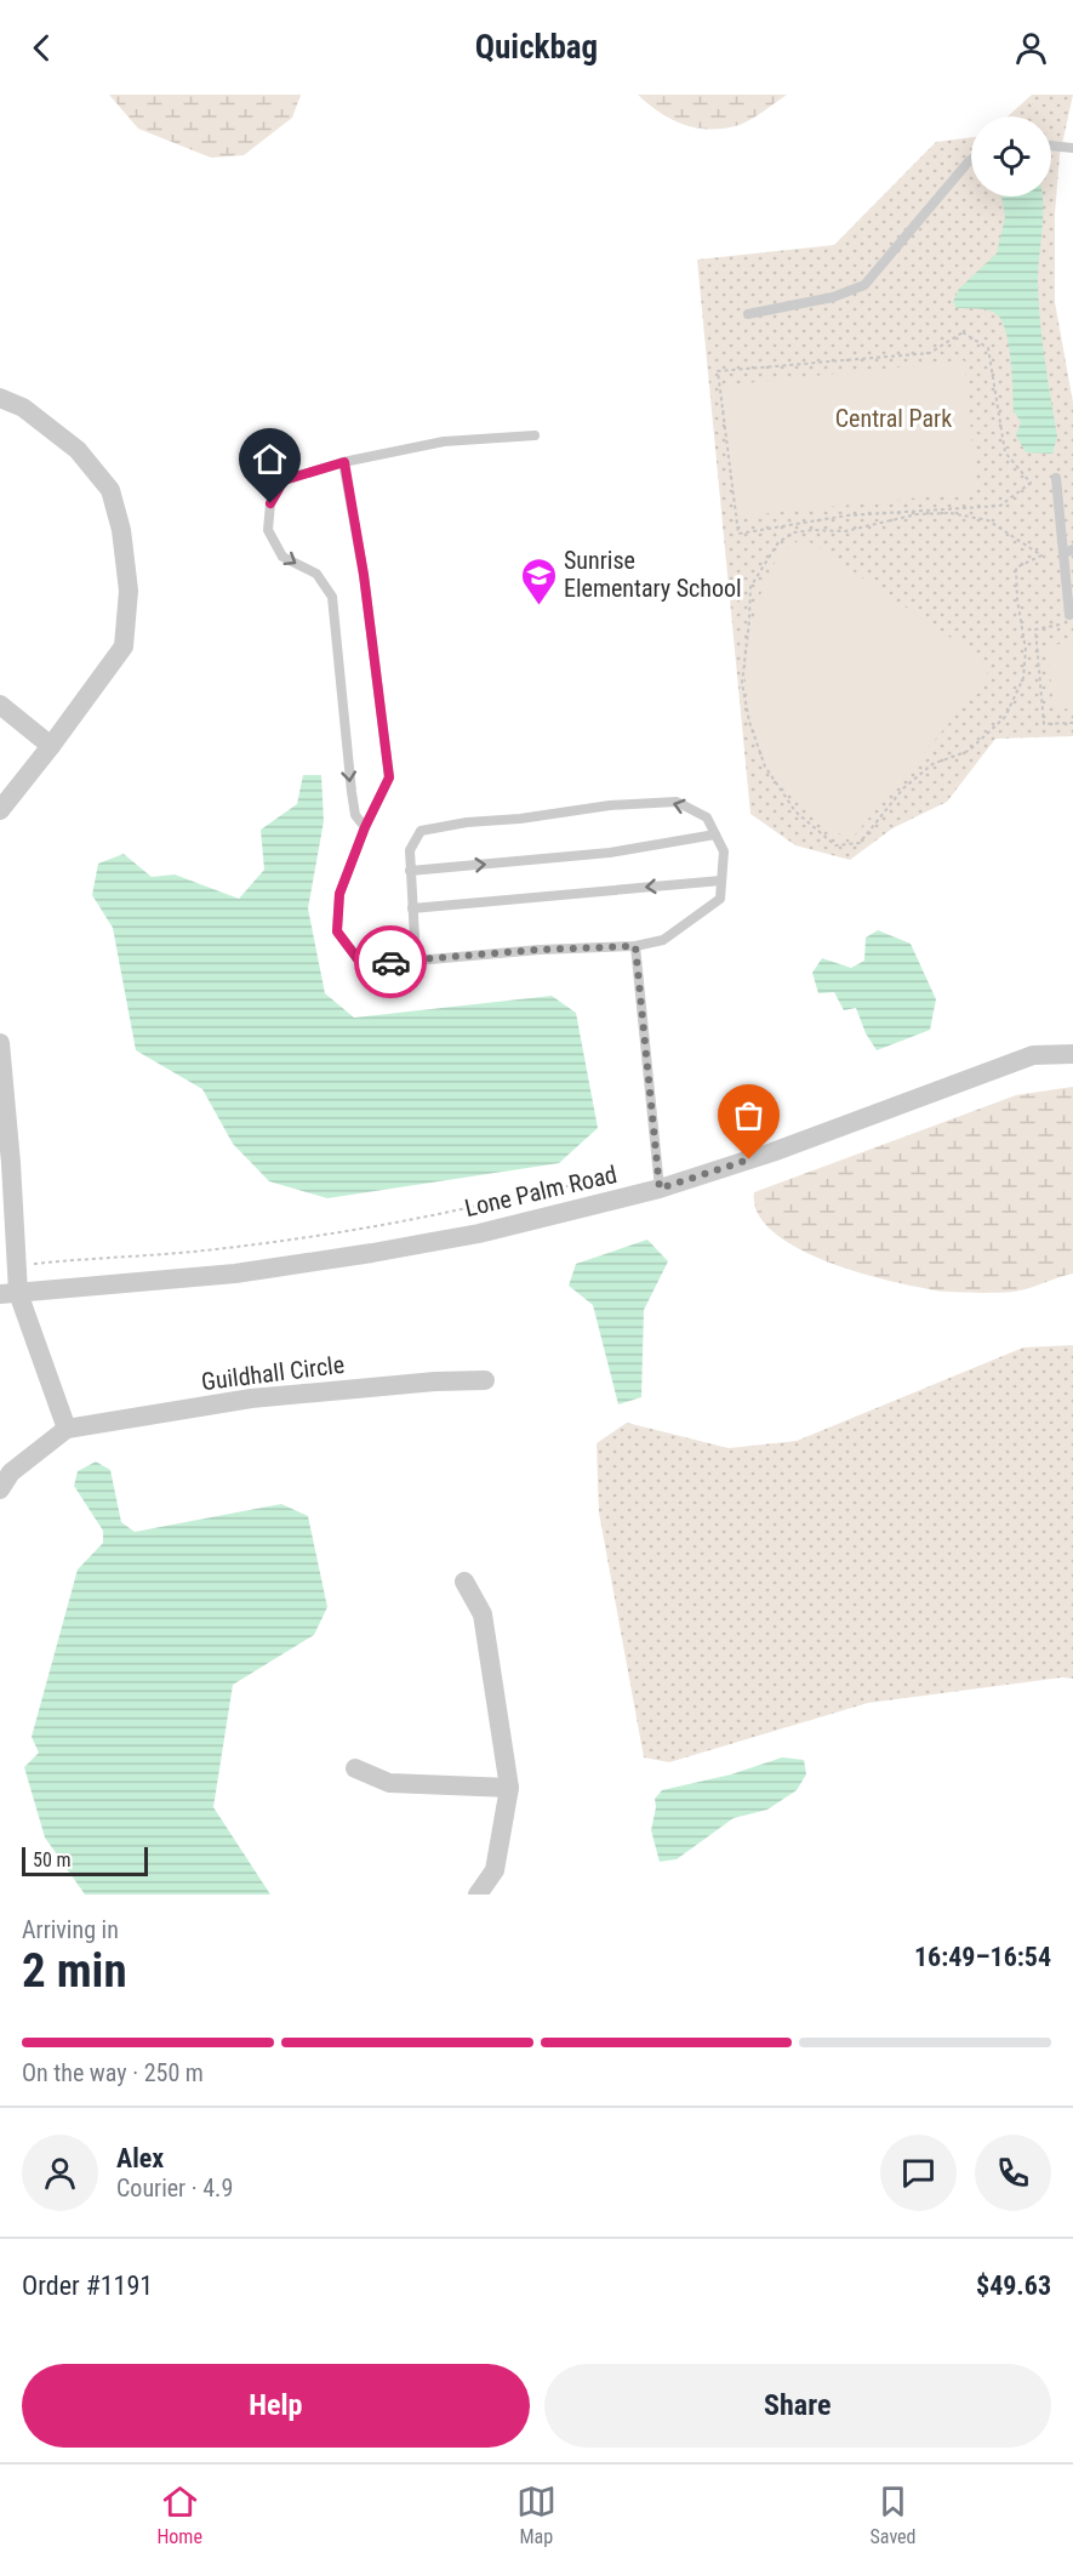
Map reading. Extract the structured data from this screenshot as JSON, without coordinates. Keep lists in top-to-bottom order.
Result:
{
  "streets": {
    "street": ["Lone Palm Road", "Guildhall Circle"]
  },
  "parks": ["Central Park"],
  "places": {
    "school or university": ["Sunrise Elementary School"]
  },
  "scale_bar": "50 m",
  "page": {
    "header": "Quickbag",
    "scale": "50 m",
    "heading": ["2 min", "Arriving in", "16:49–16:54"],
    "panel": [
      "Alex",
      "Courier · 4.9",
      "Order #1191",
      "$49.63"
    ],
    "bar": "On the way · 250 m",
    "buttons": ["Help", "Share"],
    "tabs": ["Home", "Map", "Saved"]
  }
}
